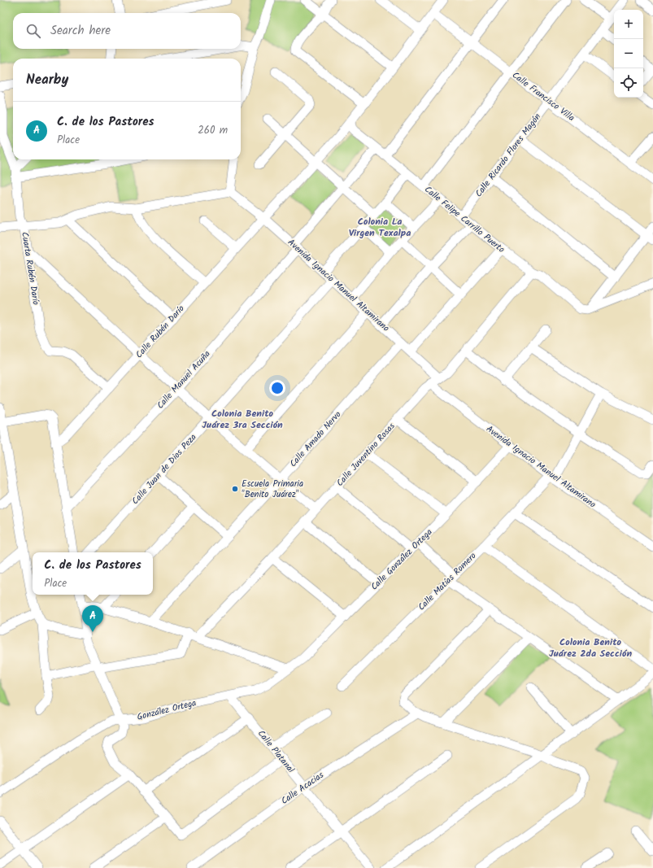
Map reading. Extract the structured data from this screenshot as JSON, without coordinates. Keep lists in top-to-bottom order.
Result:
{
  "streets": {
    "street": [
      "Calle Francisco Villa",
      "Calle Ricardo Flores Magón",
      "Calle Felipe Carrillo Puerto",
      "Cuarta Rubén Darío",
      "Avenida Ignacio Manuel Altamirano",
      "Calle Rubén Darío",
      "Calle Manuel Acuña",
      "Calle Amado Nervo",
      "Calle Juventino Rosas",
      "Calle Juan de Dios Peza",
      "Calle González Ortega",
      "Calle Matías Romero",
      "González Ortega",
      "Calle Platanal",
      "Calle Acacias"
    ]
  },
  "crossings": [
    ["Calle Francisco Villa", "Calle Ricardo Flores Magón"],
    ["Calle Francisco Villa", "Calle Rubén Darío"],
    ["Calle Ricardo Flores Magón", "Calle Felipe Carrillo Puerto"],
    ["Calle Felipe Carrillo Puerto", "Calle Rubén Darío"],
    ["Calle Felipe Carrillo Puerto", "Calle Manuel Acuña"],
    ["Calle Felipe Carrillo Puerto", "Calle Juventino Rosas"],
    ["Cuarta Rubén Darío", "Calle Rubén Darío"],
    ["Avenida Ignacio Manuel Altamirano", "Calle Rubén Darío"],
    ["Avenida Ignacio Manuel Altamirano", "Calle Manuel Acuña"],
    ["Avenida Ignacio Manuel Altamirano", "Calle Amado Nervo"],
    ["Avenida Ignacio Manuel Altamirano", "Calle Juventino Rosas"],
    ["Avenida Ignacio Manuel Altamirano", "Calle Juan de Dios Peza"],
    ["Avenida Ignacio Manuel Altamirano", "Calle González Ortega"],
    ["Avenida Ignacio Manuel Altamirano", "Calle Matías Romero"],
    ["Calle González Ortega", "González Ortega"],
    ["González Ortega", "Calle Platanal"],
    ["Calle Platanal", "Calle Acacias"]
  ],
  "districts": ["Colonia La Virgen Texalpa", "Colonia Benito Juárez 3ra Sección", "Colonia Benito Juárez 2da Sección"],
  "places": ["Escuela Primaria \"Benito Juárez\""],
  "page": {
    "map_buttons": ["+", "−"],
    "search": "Search here",
    "heading": "Nearby",
    "list": [
      {
        "mark": "A",
        "name": "C. de los Pastores",
        "note": "Place",
        "value": "260 m"
      }
    ],
    "popup": ["C. de los Pastores", "Place"],
    "pins": "A"
  }
}
